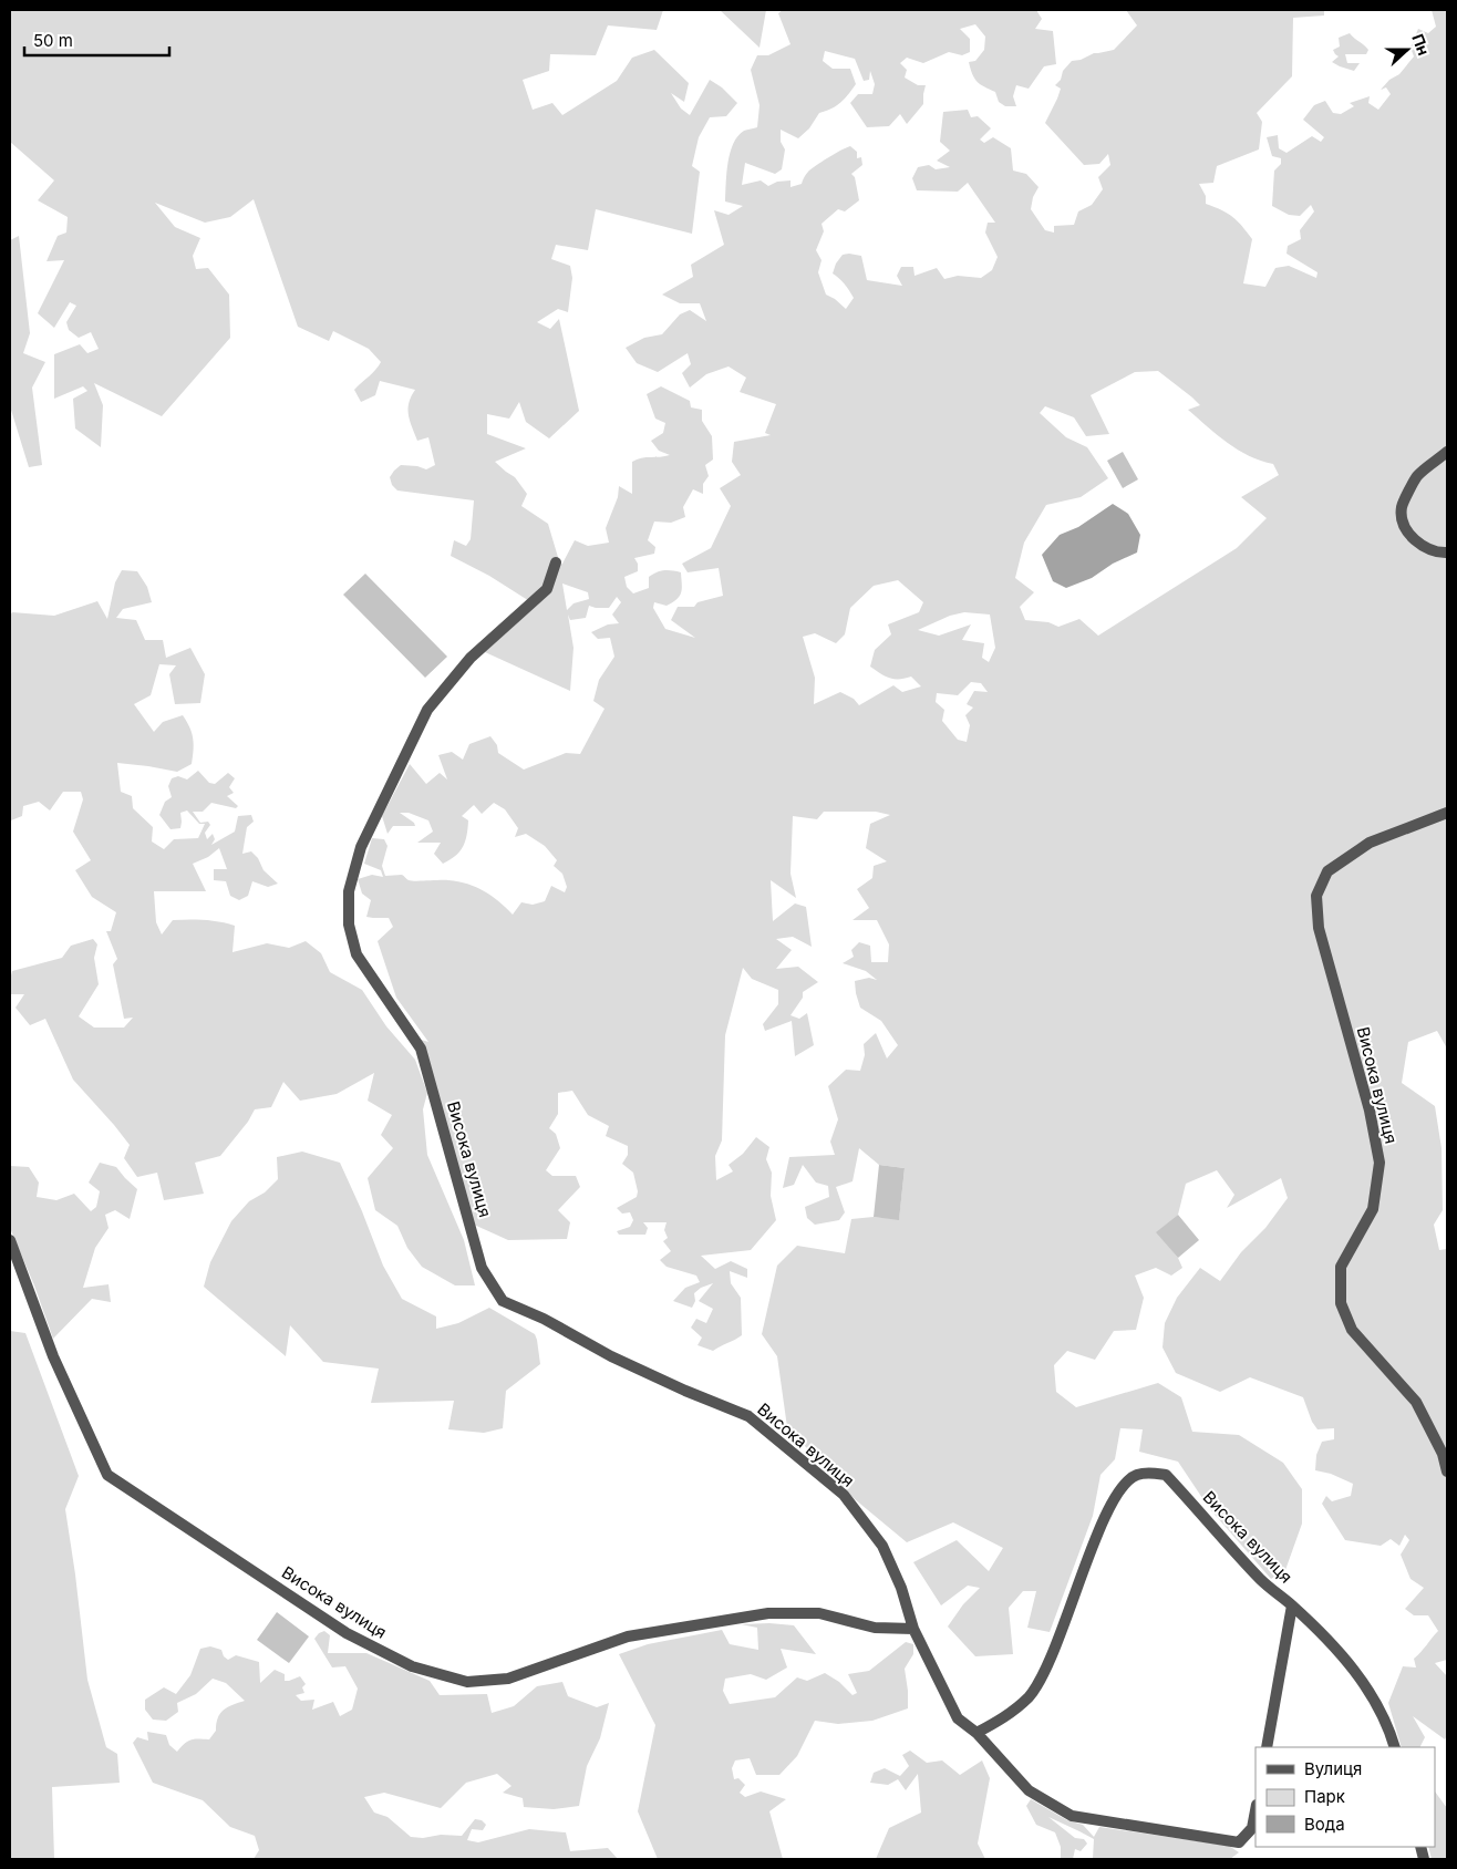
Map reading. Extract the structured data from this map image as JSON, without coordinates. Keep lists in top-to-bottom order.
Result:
{
  "streets": {
    "street": ["Висока вулиця"]
  },
  "legend": ["Вулиця", "Парк", "Вода"],
  "scale_bar": "50 m",
  "north": "right"
}
